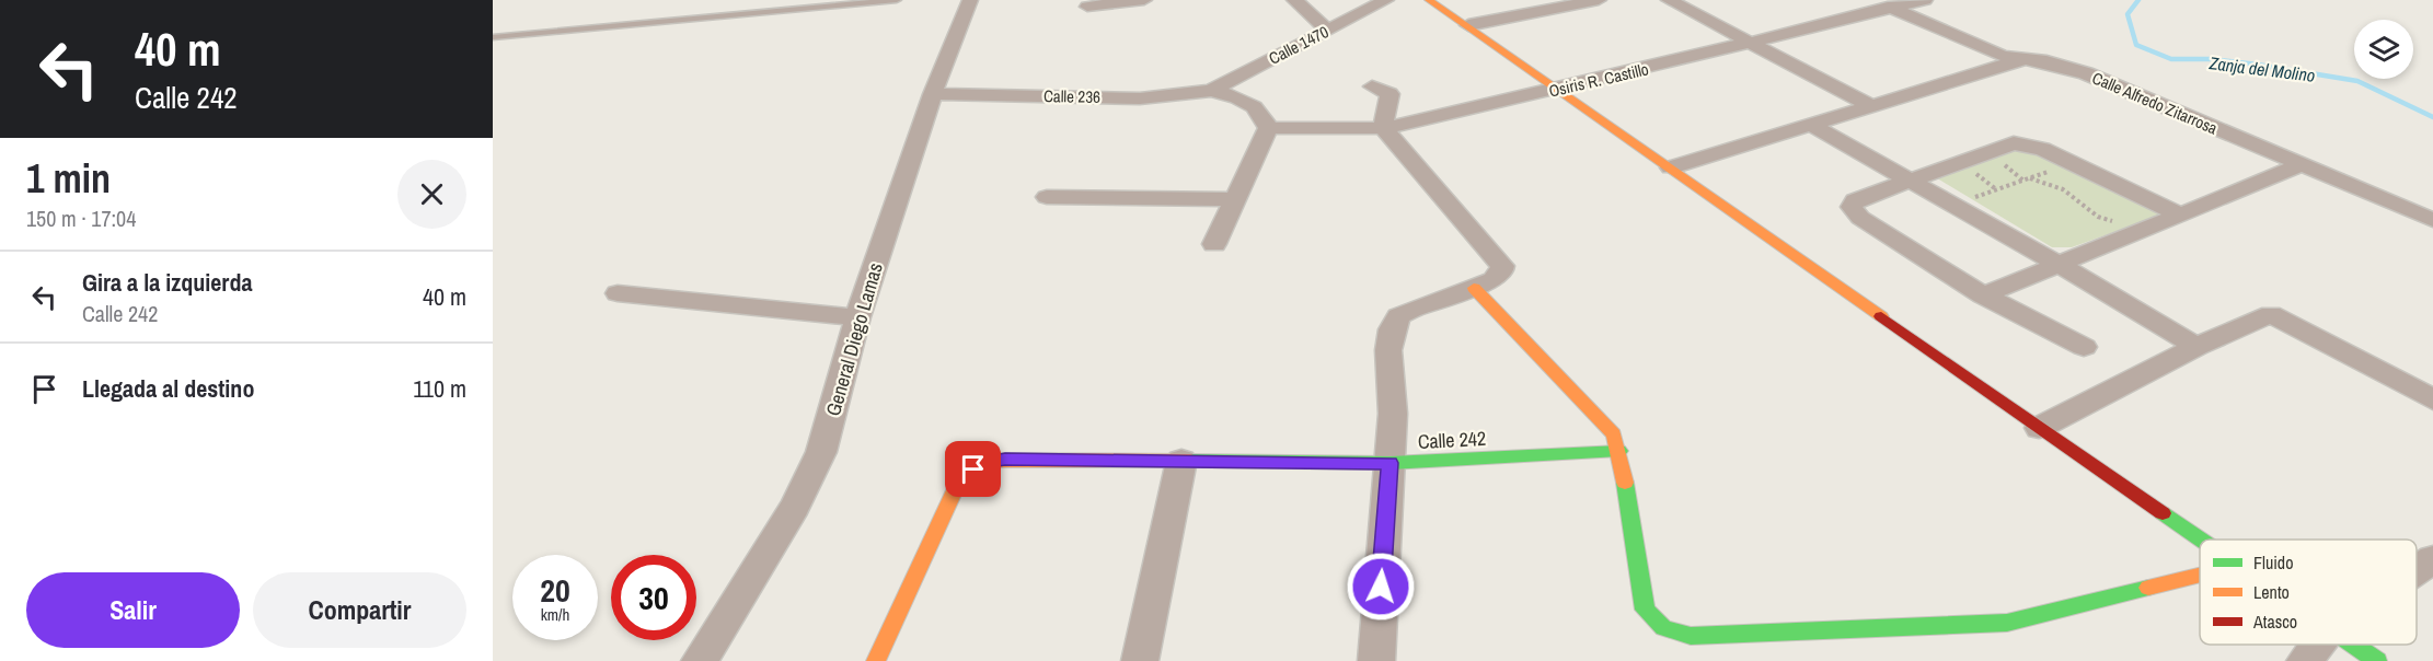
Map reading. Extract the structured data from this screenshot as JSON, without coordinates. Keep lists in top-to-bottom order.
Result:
{
  "streets": {
    "street": [
      "Calle 1470",
      "Osiris R. Castillo",
      "Calle 236",
      "Calle Alfredo Zitarrosa",
      "General Diego Lamas",
      "Calle 242"
    ]
  },
  "crossings": [
    ["Calle 1470", "Calle 236"],
    ["Osiris R. Castillo", "Calle Alfredo Zitarrosa"],
    ["Calle 236", "General Diego Lamas"]
  ],
  "water": ["Zanja del Molino"],
  "legend": ["Fluido", "Lento", "Atasco"],
  "page": {
    "turn": ["40 m", "Calle 242"],
    "heading": ["1 min", "150 m · 17:04"],
    "list": [
      {
        "name": "Gira a la izquierda",
        "note": "Calle 242",
        "value": "40 m"
      },
      {
        "name": "Llegada al destino",
        "value": "110 m"
      }
    ],
    "speed": "20 km/h",
    "limit": "30",
    "buttons": ["Salir", "Compartir"]
  }
}
